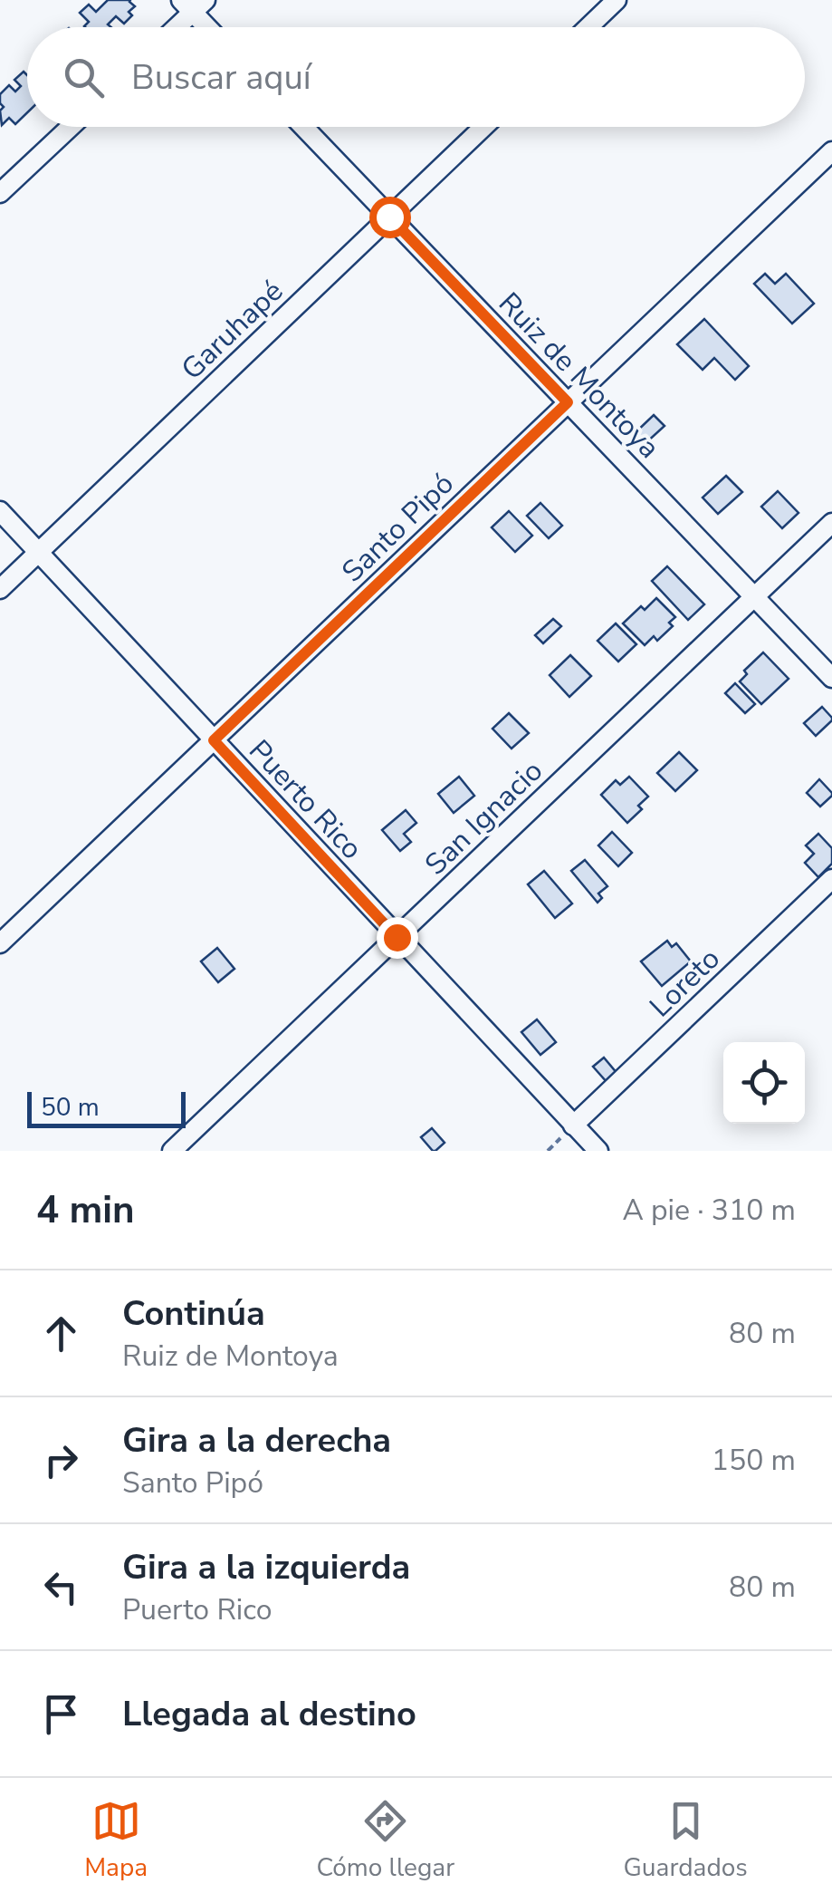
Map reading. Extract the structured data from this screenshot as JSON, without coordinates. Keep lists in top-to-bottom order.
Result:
{
  "streets": {
    "street": [
      "Garuhapé",
      "Ruiz de Montoya",
      "Santo Pipó",
      "Puerto Rico",
      "San Ignacio",
      "Loreto"
    ]
  },
  "crossings": [
    ["Garuhapé", "Ruiz de Montoya"],
    ["Garuhapé", "Puerto Rico"],
    ["Ruiz de Montoya", "Santo Pipó"],
    ["Ruiz de Montoya", "San Ignacio"],
    ["Santo Pipó", "Puerto Rico"],
    ["Puerto Rico", "San Ignacio"],
    ["Puerto Rico", "Loreto"]
  ],
  "scale_bar": "50 m",
  "page": {
    "search": "Buscar aquí",
    "scale": "50 m",
    "heading": ["4 min", "A pie · 310 m"],
    "list": [
      ["Continúa", "Ruiz de Montoya", "80 m"],
      ["Gira a la derecha", "Santo Pipó", "150 m"],
      ["Gira a la izquierda", "Puerto Rico", "80 m"],
      "Llegada al destino"
    ],
    "nav": ["Mapa", "Cómo llegar", "Guardados"]
  }
}
